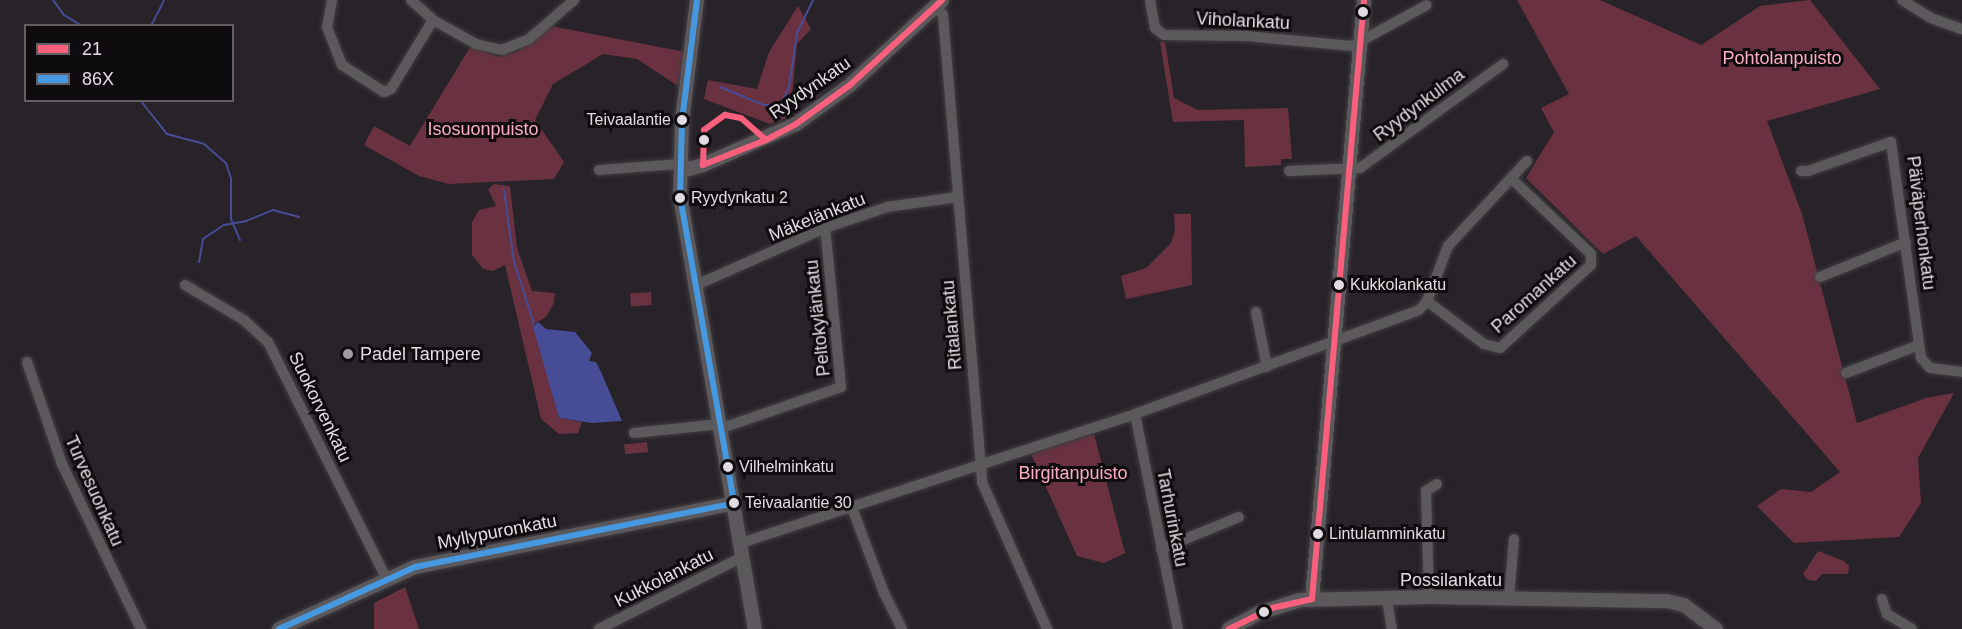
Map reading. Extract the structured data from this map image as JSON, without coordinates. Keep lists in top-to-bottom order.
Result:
{
  "streets": {
    "street": [
      "Viholankatu",
      "Ryydynkatu",
      "Ryydynkulma",
      "Mäkelänkatu",
      "Päiväperhonkatu",
      "Paromankatu",
      "Peltokylänkatu",
      "Ritalankatu",
      "Suokorvenkatu",
      "Turvesuonkatu",
      "Tarhurinkatu",
      "Myllypuronkatu",
      "Kukkolankatu",
      "Possilankatu"
    ]
  },
  "crossings": [
    ["Ryydynkatu", "Ritalankatu"],
    ["Mäkelänkatu", "Peltokylänkatu"],
    ["Mäkelänkatu", "Ritalankatu"],
    ["Paromankatu", "Kukkolankatu"],
    ["Ritalankatu", "Kukkolankatu"],
    ["Suokorvenkatu", "Myllypuronkatu"],
    ["Tarhurinkatu", "Kukkolankatu"]
  ],
  "parks": ["Pohtolanpuisto", "Isosuonpuisto", "Birgitanpuisto"],
  "places": [
    "Teivaalantie",
    "Ryydynkatu 2",
    "Kukkolankatu",
    "Padel Tampere",
    "Vilhelminkatu",
    "Teivaalantie 30",
    "Lintulamminkatu"
  ],
  "lines": ["transit line 21", "transit line 86X"],
  "legend": ["21", "86X"]
}
